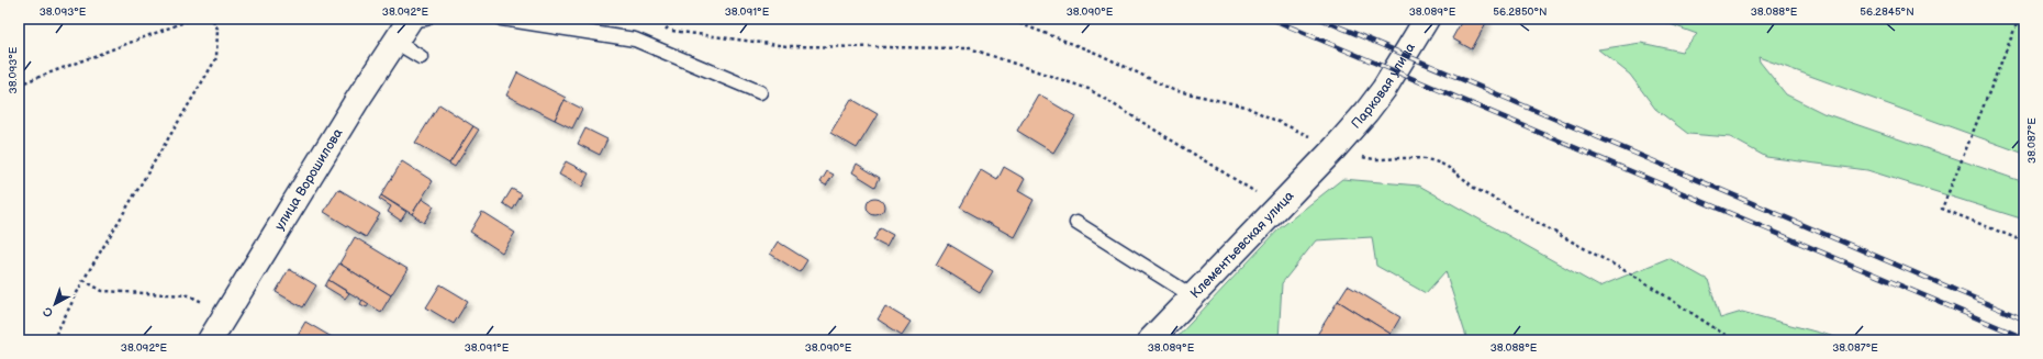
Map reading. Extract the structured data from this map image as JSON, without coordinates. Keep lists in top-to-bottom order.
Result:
{
  "streets": {
    "street": ["Парковая улица", "улица Ворошилова", "Клементьевская улица"]
  },
  "crossings": [
    ["Парковая улица", "Клементьевская улица"]
  ],
  "north": "bottom left",
  "coordinates": [
    "38.093°E",
    "38.092°E",
    "38.091°E",
    "38.090°E",
    "38.089°E",
    "56.2850°N",
    "38.088°E",
    "56.2845°N",
    "38.087°E"
  ]
}
